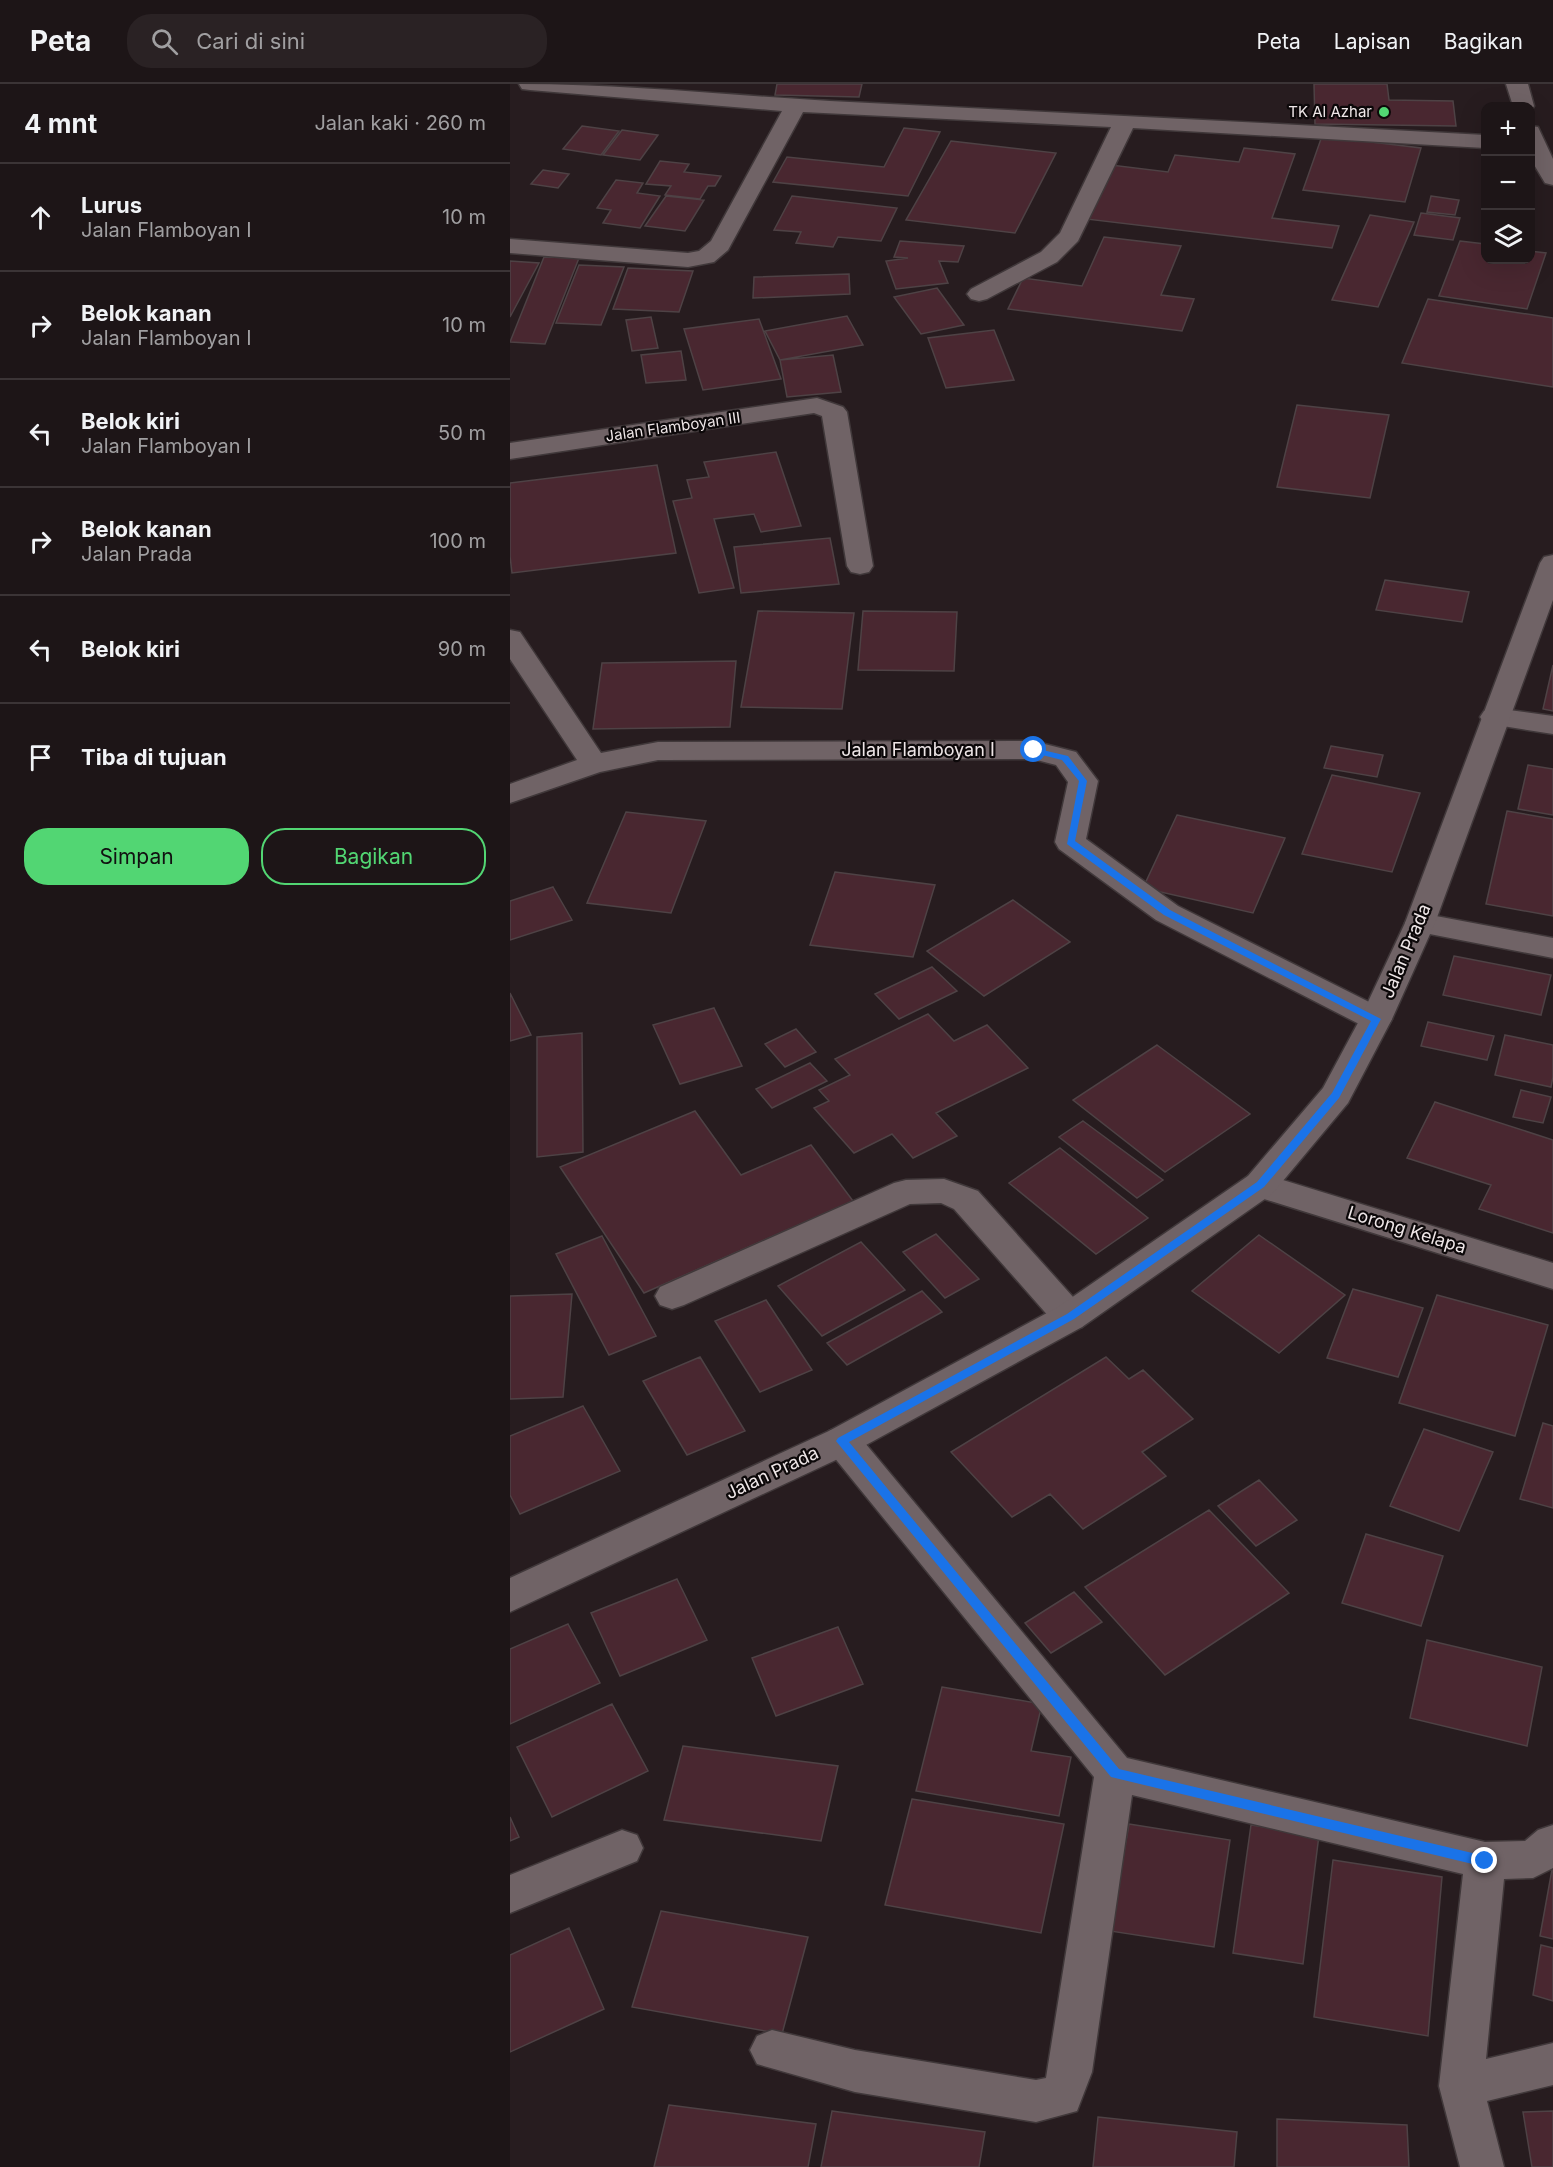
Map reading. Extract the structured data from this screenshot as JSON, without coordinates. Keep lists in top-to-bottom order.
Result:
{
  "streets": {
    "street": [
      "Jalan Flamboyan III",
      "Jalan Flamboyan I",
      "Jalan Prada",
      "Lorong Kelapa"
    ]
  },
  "crossings": [
    ["Jalan Flamboyan I", "Jalan Prada"],
    ["Jalan Prada", "Lorong Kelapa"]
  ],
  "places": ["TK Al Azhar"],
  "page": {
    "header": "Peta",
    "search": "Cari di sini",
    "nav": ["Peta", "Lapisan", "Bagikan"],
    "heading": ["4 mnt", "Jalan kaki · 260 m"],
    "map_buttons": ["+", "−"],
    "list": [
      ["Lurus", "Jalan Flamboyan I", "10 m"],
      ["Belok kanan", "Jalan Flamboyan I", "10 m"],
      ["Belok kiri", "Jalan Flamboyan I", "50 m"],
      ["Belok kanan", "Jalan Prada", "100 m"],
      ["Belok kiri", "90 m"],
      "Tiba di tujuan"
    ],
    "buttons": ["Simpan", "Bagikan"]
  }
}
